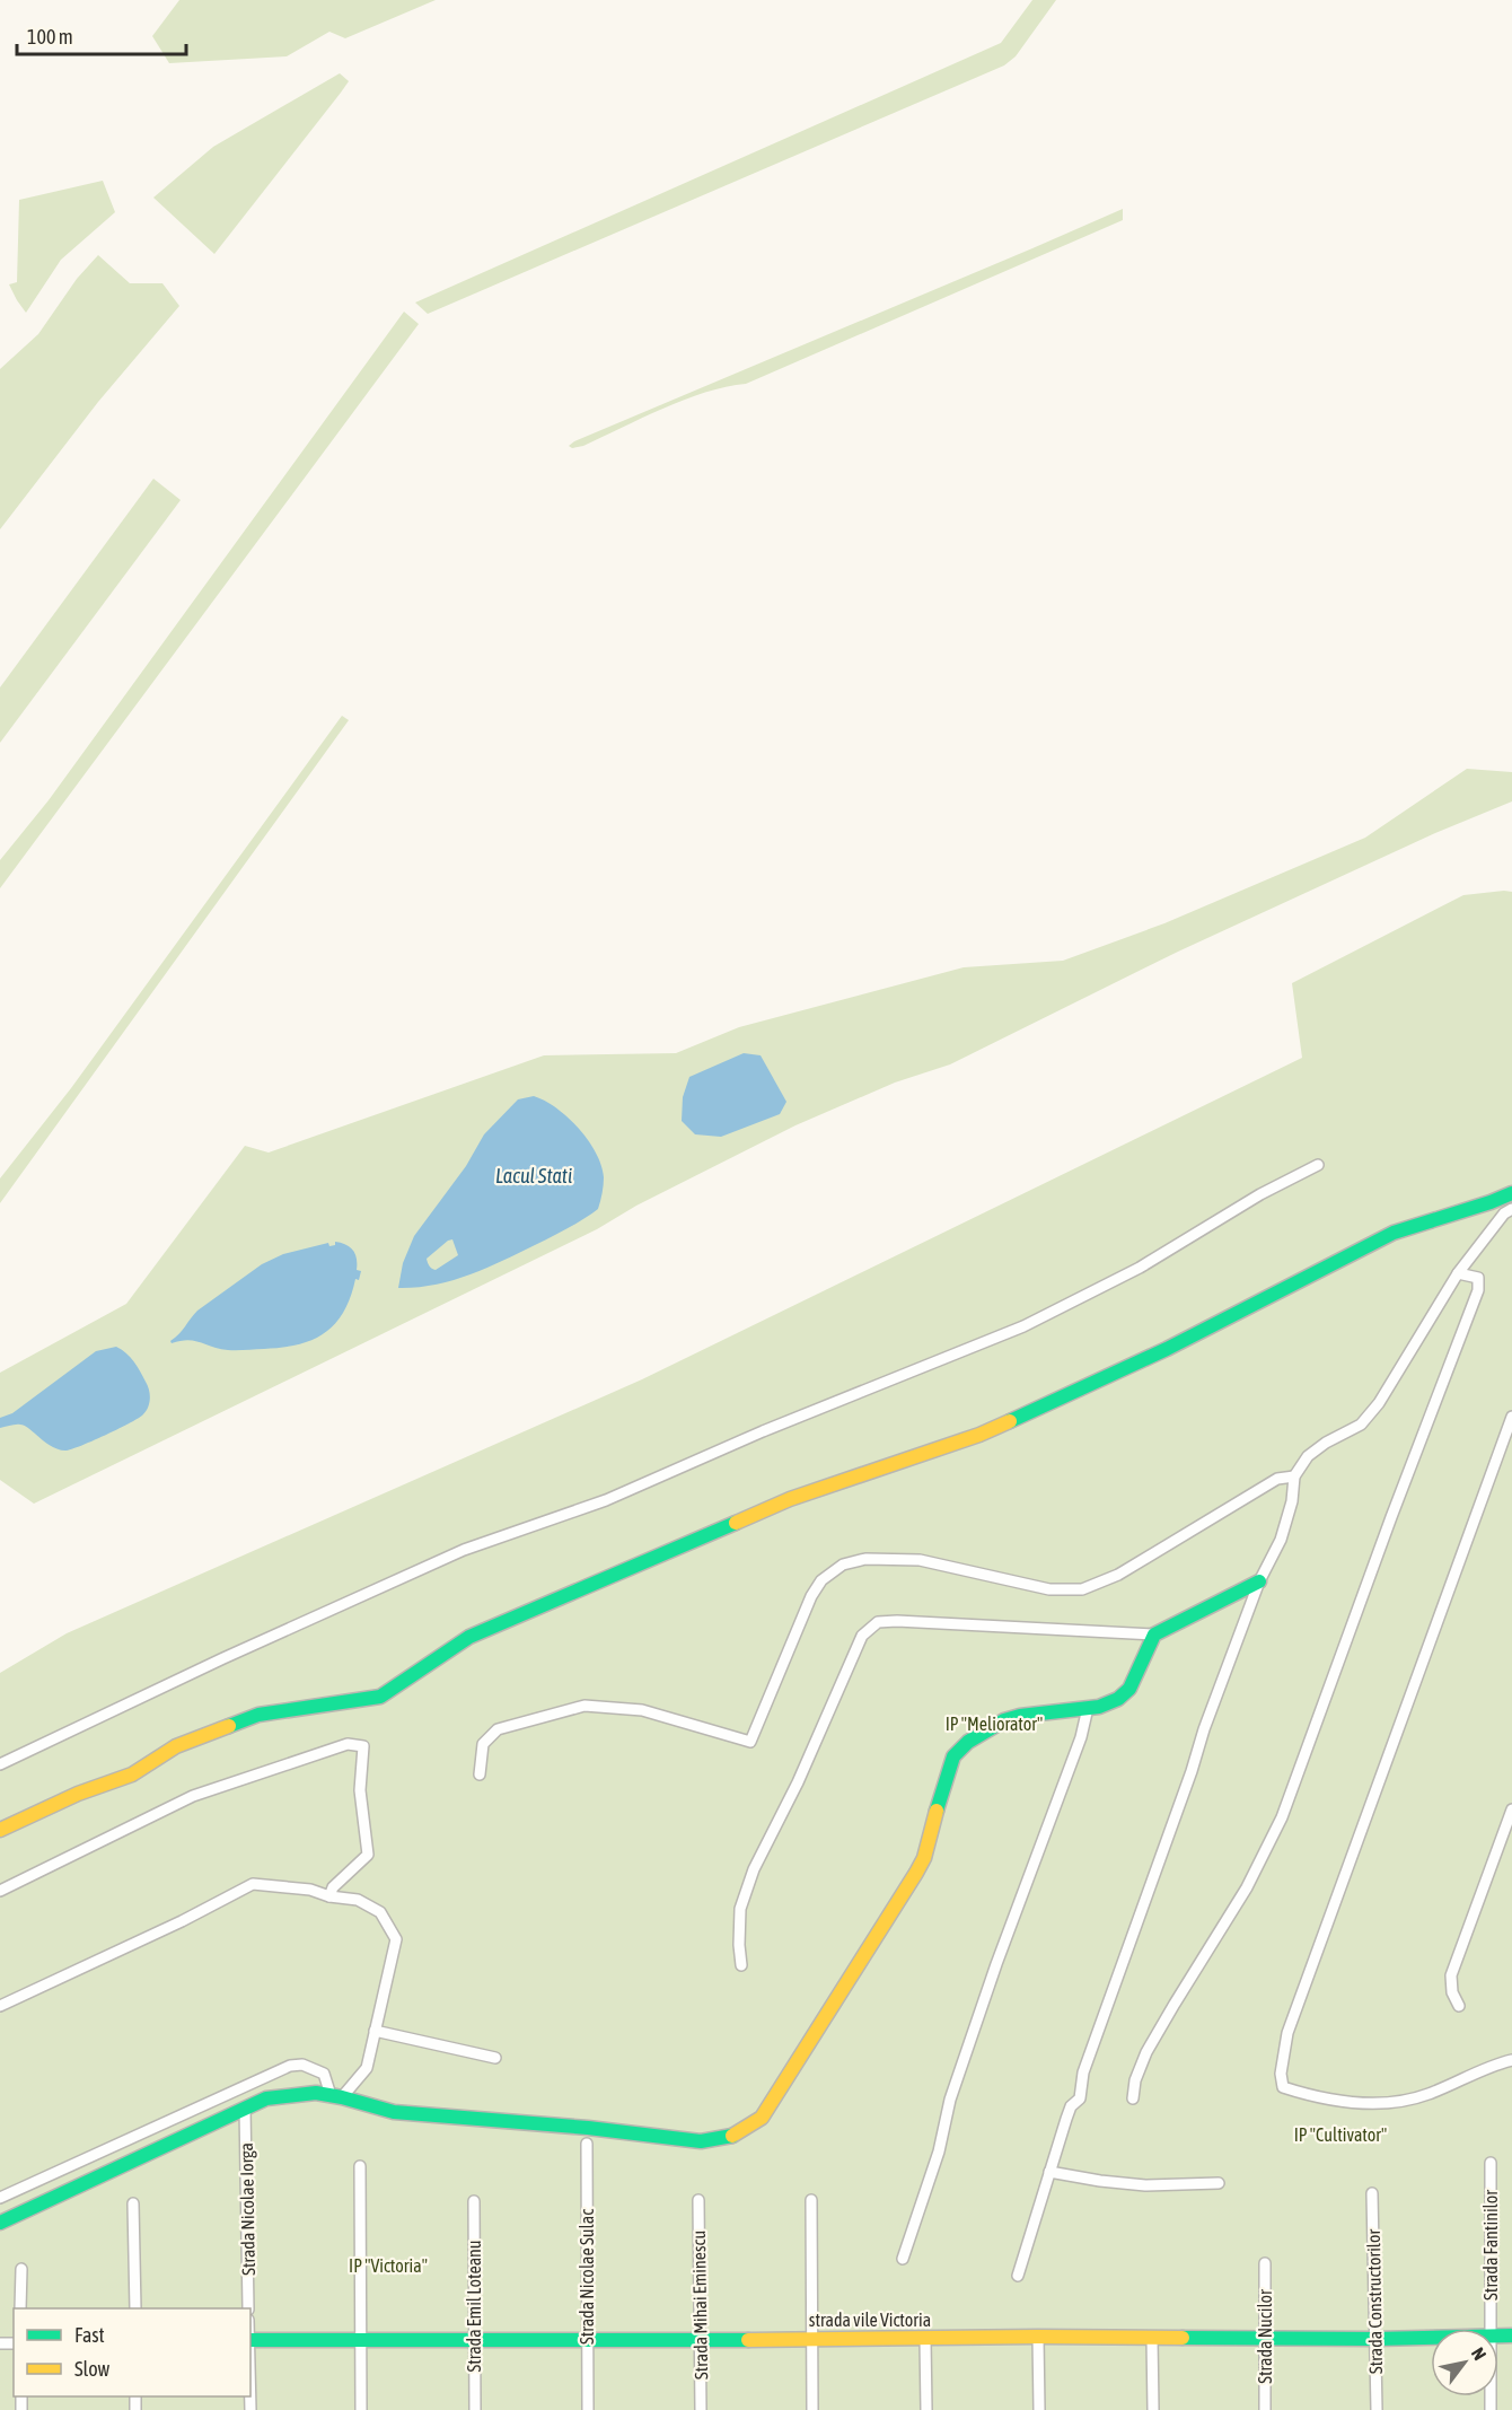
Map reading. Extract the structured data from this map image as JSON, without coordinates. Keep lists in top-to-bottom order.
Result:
{
  "streets": {
    "street": [
      "Strada Nicolae Iorga",
      "Strada Fantinilor",
      "Strada Nicolae Sulac",
      "Strada Constructorilor",
      "Strada Mihai Eminescu",
      "Strada Emil Loteanu",
      "strada vile Victoria",
      "Strada Nucilor"
    ]
  },
  "crossings": [
    ["Strada Nicolae Sulac", "strada vile Victoria"],
    ["Strada Constructorilor", "strada vile Victoria"],
    ["Strada Mihai Eminescu", "strada vile Victoria"],
    ["Strada Emil Loteanu", "strada vile Victoria"],
    ["strada vile Victoria", "Strada Nucilor"]
  ],
  "water": ["Lacul Stati"],
  "parks": ["IP \"Meliorator\"", "IP \"Cultivator\"", "IP \"Victoria\""],
  "legend": ["Fast", "Slow"],
  "scale_bar": "100 m",
  "north": "top right"
}
